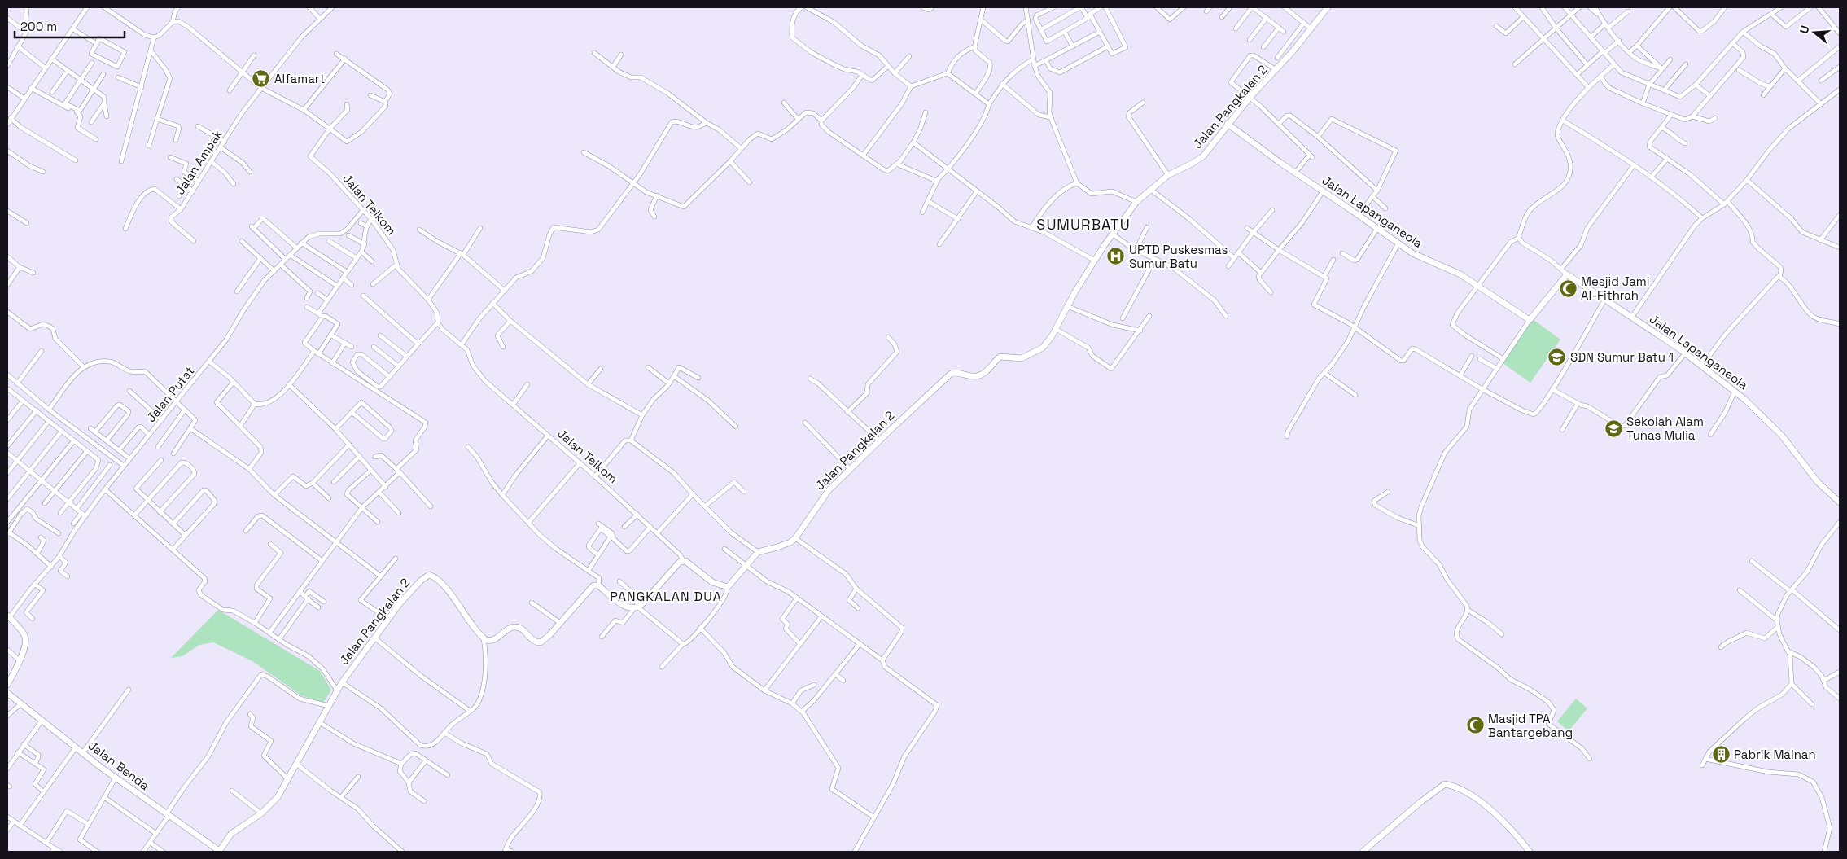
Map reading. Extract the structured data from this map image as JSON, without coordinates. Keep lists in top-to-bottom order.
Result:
{
  "streets": {
    "street": [
      "Jalan Pangkalan 2",
      "Jalan Ampak",
      "Jalan Telkom",
      "Jalan Lapanganeola",
      "Jalan Putat",
      "Jalan Benda"
    ]
  },
  "crossings": [
    ["Jalan Pangkalan 2", "Jalan Lapanganeola"],
    ["Jalan Pangkalan 2", "Jalan Benda"],
    ["Jalan Telkom", "Jalan Putat"]
  ],
  "districts": ["SUMURBATU", "PANGKALAN DUA"],
  "places": {
    "supermarket": ["Alfamart"],
    "hospital": ["UPTD Puskesmas Sumur Batu"],
    "mosque": ["Mesjid Jami Al-Fithrah", "Masjid TPA Bantargebang"],
    "school or university": ["SDN Sumur Batu 1", "Sekolah Alam Tunas Mulia"],
    "building": ["Pabrik Mainan"]
  },
  "scale_bar": "200 m",
  "north": "left"
}
